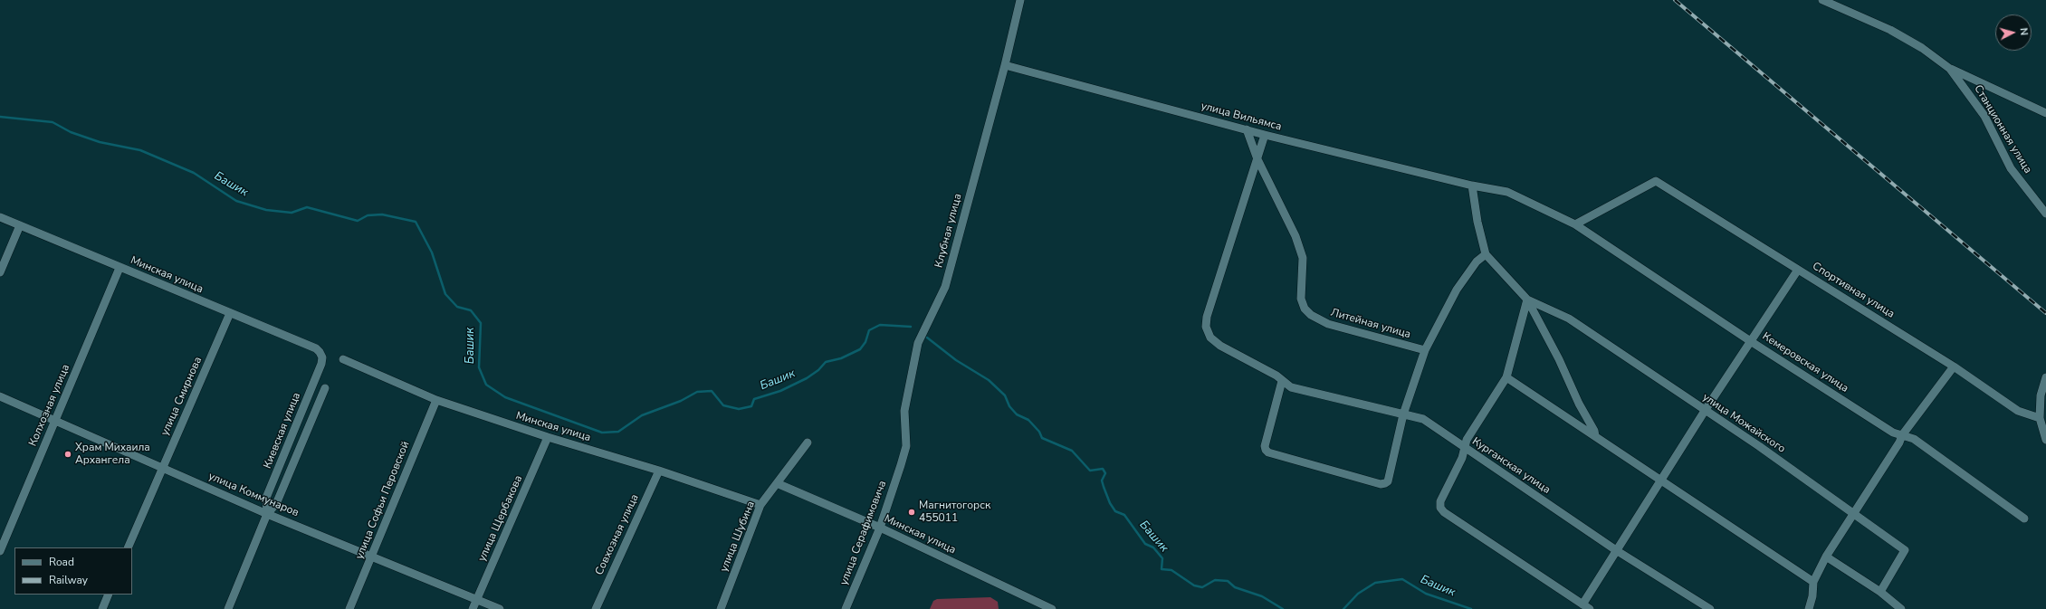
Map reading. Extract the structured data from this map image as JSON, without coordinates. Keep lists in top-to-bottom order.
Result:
{
  "streets": {
    "street": [
      "улица Вильямса",
      "Станционная улица",
      "Клубная улица",
      "Минская улица",
      "Спортивная улица",
      "Литейная улица",
      "Кемеровская улица",
      "улица Смирнова",
      "Колхозная улица",
      "улица Можайского",
      "Киевская улица",
      "Курганская улица",
      "улица Коммунаров",
      "улица Софьи Перовской",
      "улица Щербакова",
      "улица Серафимовича",
      "Совхозная улица",
      "улица Шубина"
    ]
  },
  "crossings": [
    ["улица Вильямса", "Клубная улица"],
    ["улица Вильямса", "Спортивная улица"],
    ["улица Вильямса", "Кемеровская улица"],
    ["улица Вильямса", "Курганская улица"],
    ["Клубная улица", "улица Серафимовича"],
    ["Минская улица", "улица Смирнова"],
    ["Минская улица", "Колхозная улица"],
    ["Минская улица", "Киевская улица"],
    ["Минская улица", "улица Софьи Перовской"],
    ["Минская улица", "улица Щербакова"],
    ["Минская улица", "улица Серафимовича"],
    ["Минская улица", "Совхозная улица"],
    ["Минская улица", "улица Шубина"],
    ["Спортивная улица", "Кемеровская улица"],
    ["Литейная улица", "Курганская улица"],
    ["улица Смирнова", "улица Коммунаров"],
    ["Колхозная улица", "улица Коммунаров"],
    ["Киевская улица", "улица Коммунаров"],
    ["улица Коммунаров", "улица Софьи Перовской"],
    ["улица Коммунаров", "улица Щербакова"]
  ],
  "water": ["Башик"],
  "places": ["Храм Михаила Архангела", "Магнитогорск 455011"],
  "legend": ["Road", "Railway"],
  "north": "right"
}
